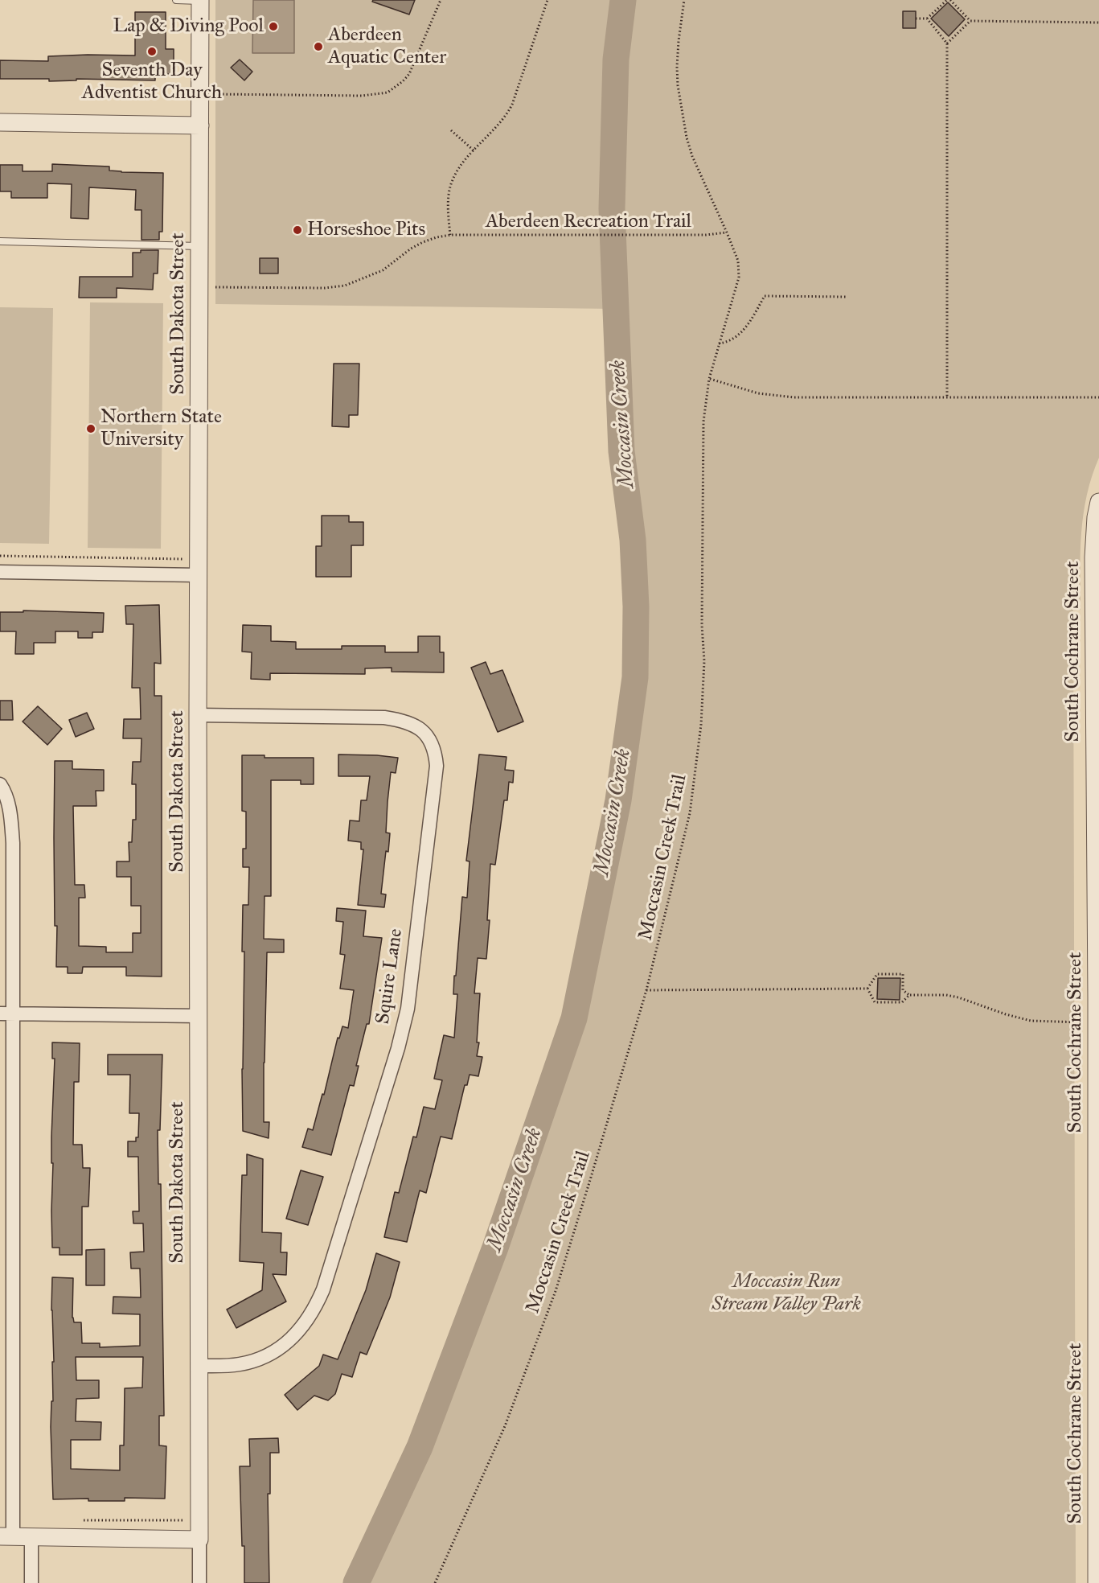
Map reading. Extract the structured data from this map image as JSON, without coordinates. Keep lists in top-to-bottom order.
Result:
{
  "streets": {
    "street": ["South Dakota Street", "South Cochrane Street", "Squire Lane"],
    "path": ["Aberdeen Recreation Trail", "Moccasin Creek Trail"]
  },
  "crossings": [
    ["Aberdeen Recreation Trail", "Moccasin Creek Trail"],
    ["South Dakota Street", "Squire Lane"]
  ],
  "water": ["Moccasin Creek"],
  "parks": ["Moccasin Run Stream Valley Park"],
  "places": [
    "Lap & Diving Pool",
    "Aberdeen Aquatic Center",
    "Seventh Day Adventist Church",
    "Horseshoe Pits",
    "Northern State University"
  ]
}
